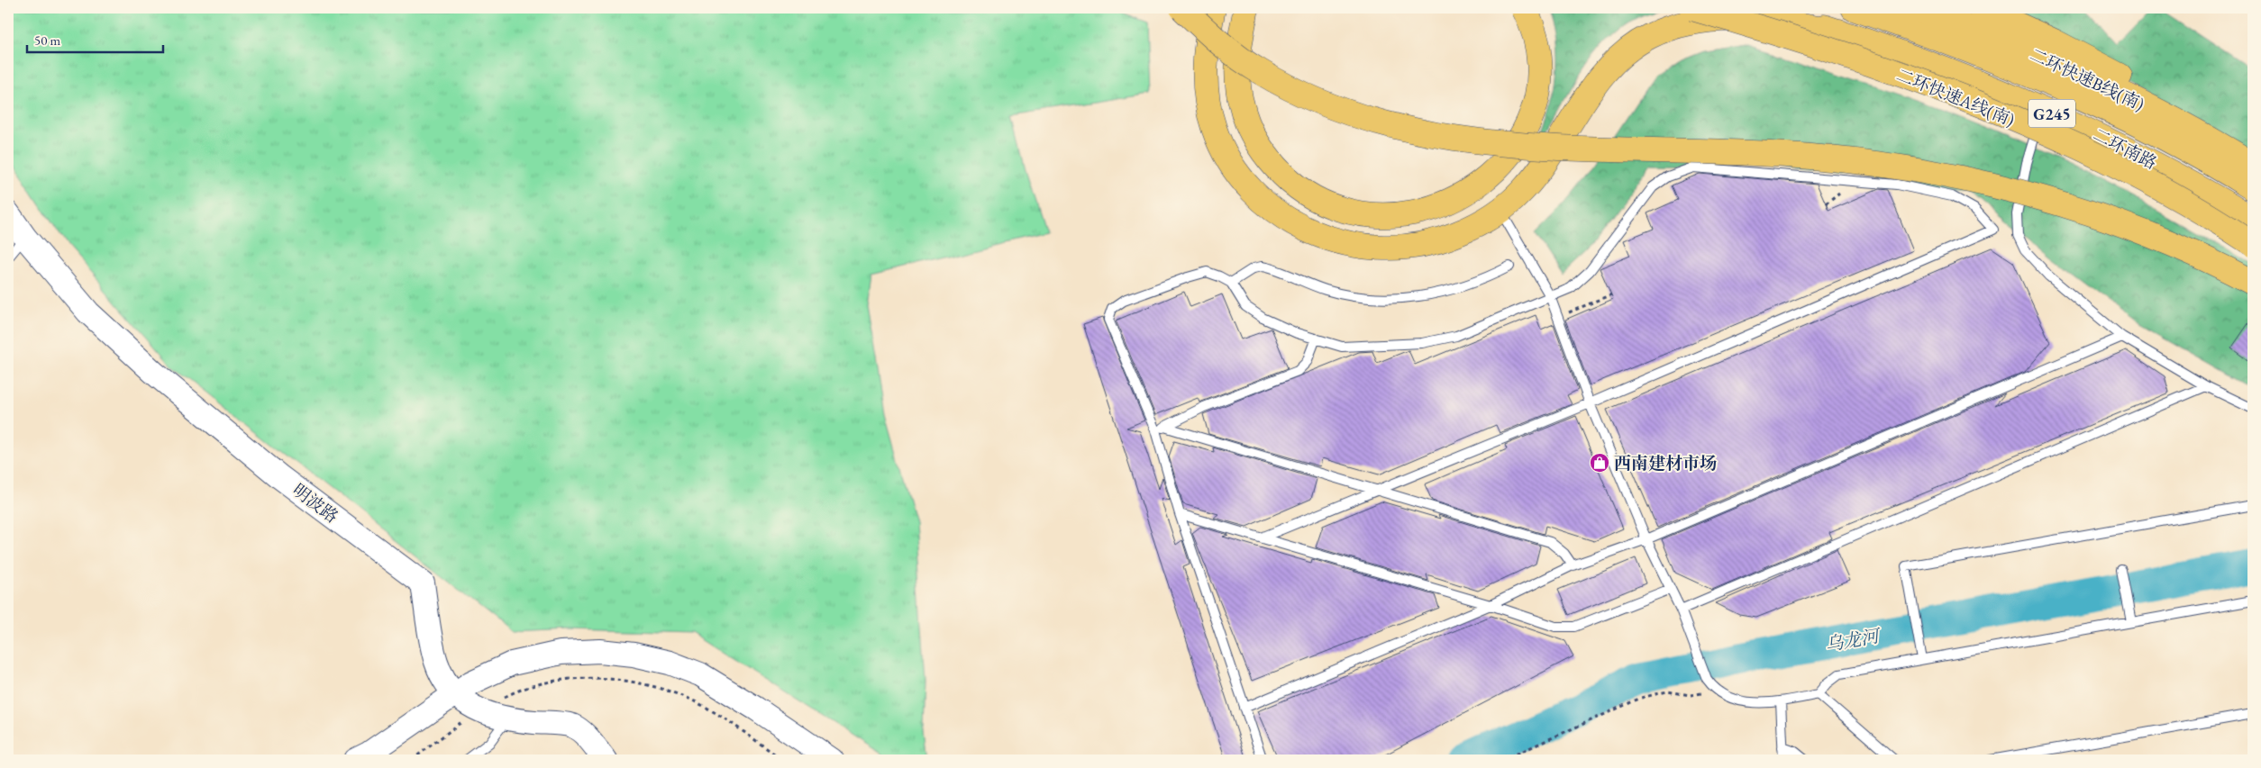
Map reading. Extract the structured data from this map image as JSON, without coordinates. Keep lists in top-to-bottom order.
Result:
{
  "streets": {
    "main road": [
      "二环快速B线(南)",
      "二环快速A线(南)",
      "G245",
      "二环南路"
    ],
    "street": ["明波路"]
  },
  "crossings": [
    ["G245", "二环南路"]
  ],
  "water": ["乌龙河"],
  "places": {
    "shop": ["西南建材市场"]
  },
  "scale_bar": "50 m"
}
